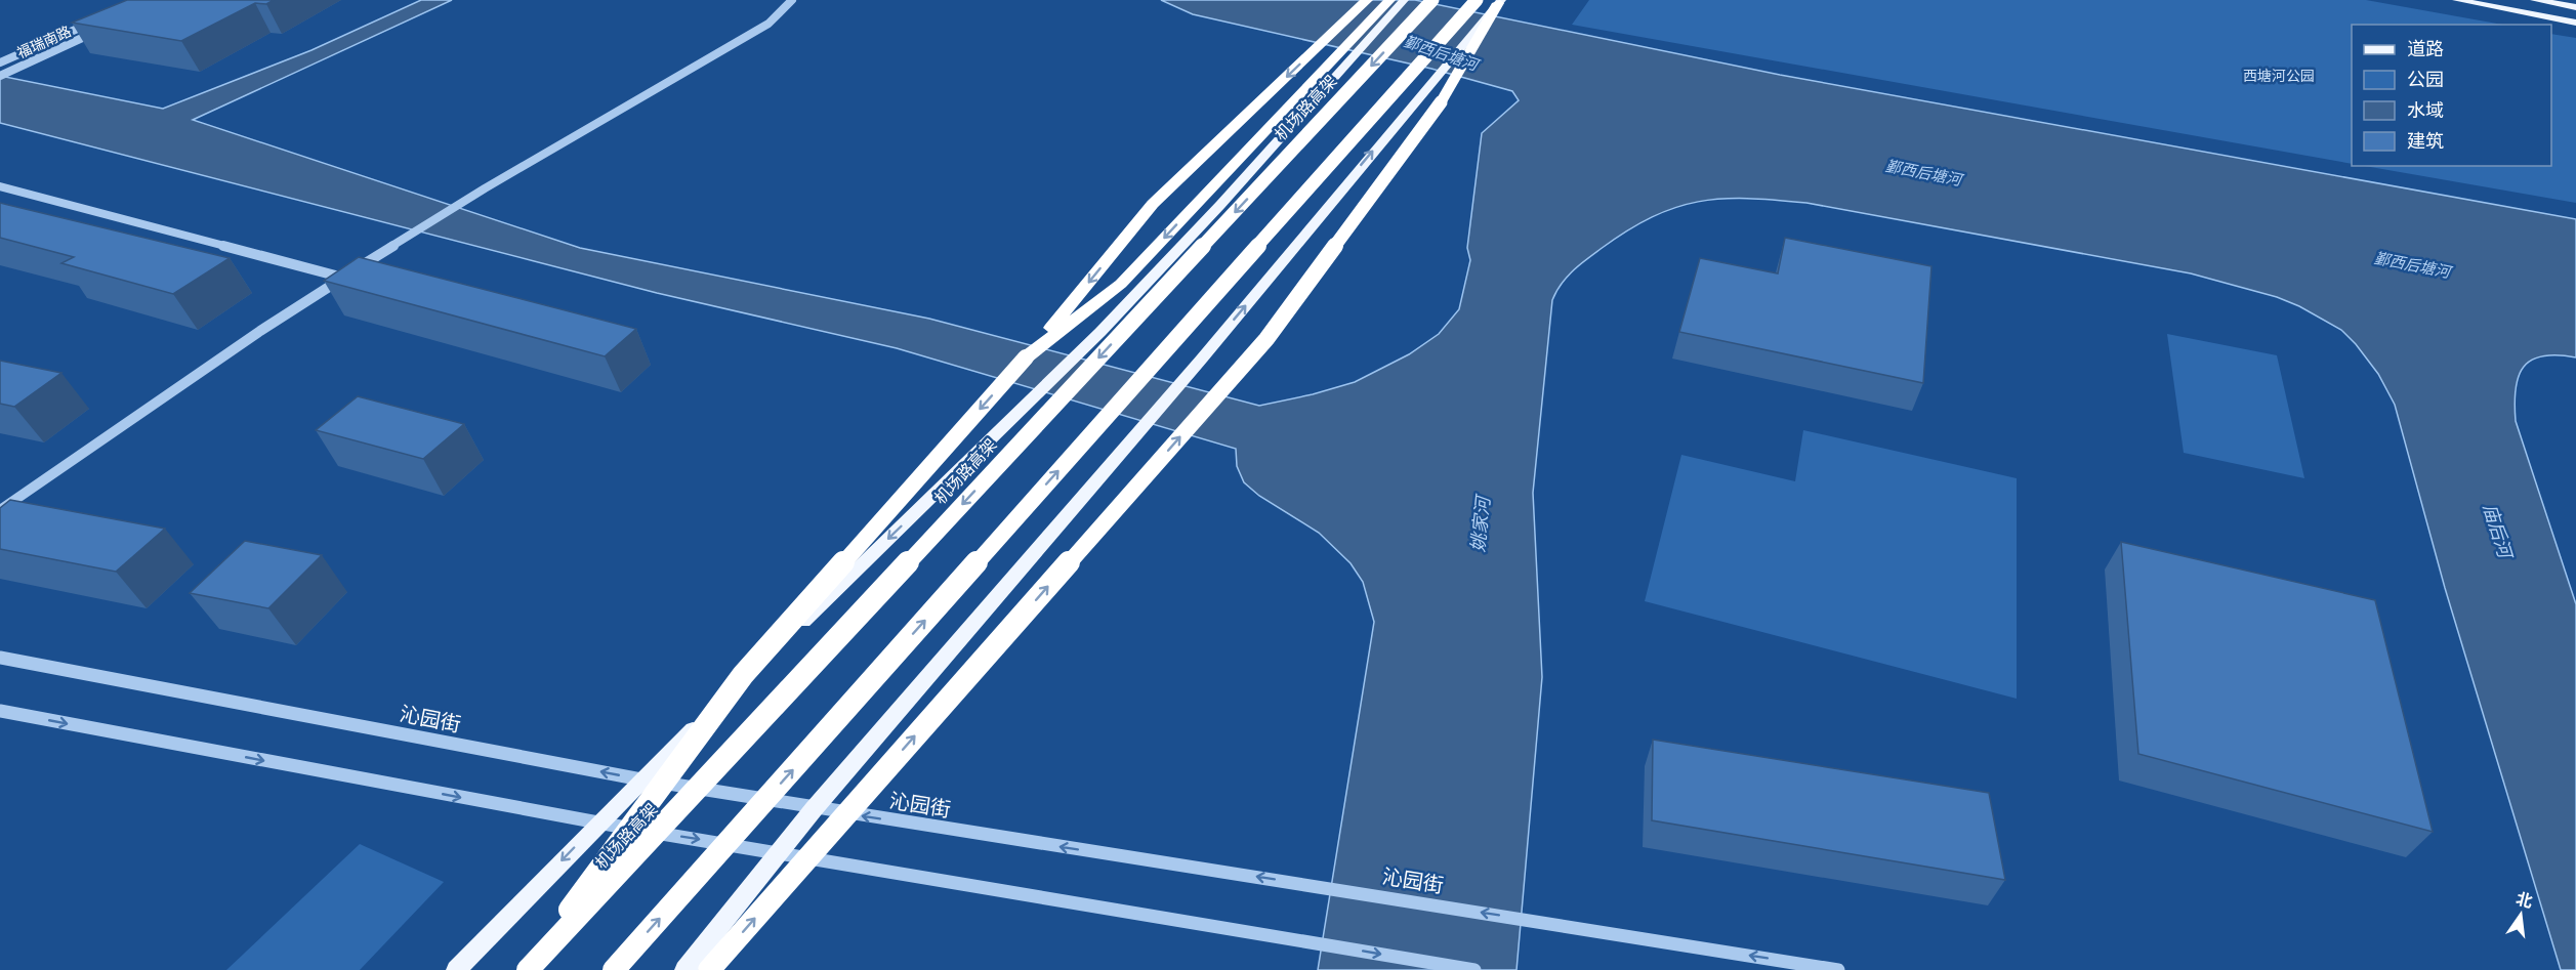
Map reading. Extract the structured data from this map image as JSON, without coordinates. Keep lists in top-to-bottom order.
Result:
{
  "streets": {
    "highway": ["机场路高架"],
    "street": ["福瑞南路", "沁园街"]
  },
  "water": ["鄞西后塘河", "姚家河", "庙后河"],
  "parks": ["西塘河公园"],
  "legend": [
    "道路",
    "公园",
    "水域",
    "建筑"
  ],
  "north": "top"
}
